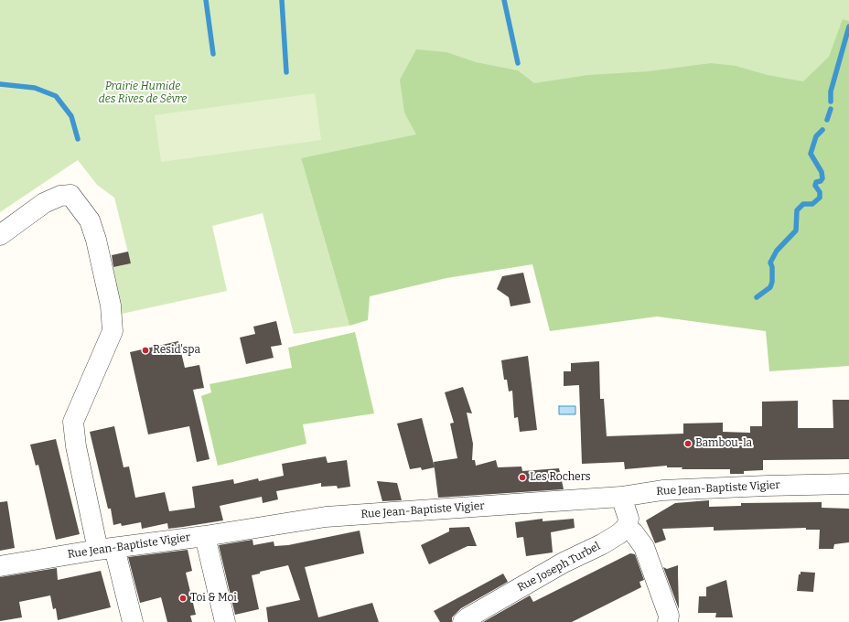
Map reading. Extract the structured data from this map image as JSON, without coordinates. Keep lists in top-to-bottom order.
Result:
{
  "streets": {
    "street": ["Rue Jean-Baptiste Vigier", "Rue Joseph Turbel"]
  },
  "parks": ["Prairie Humide des Rives de Sèvre"],
  "places": [
    "Resid'spa",
    "Bambou-la",
    "Les Rochers",
    "Toi & Moi"
  ]
}
